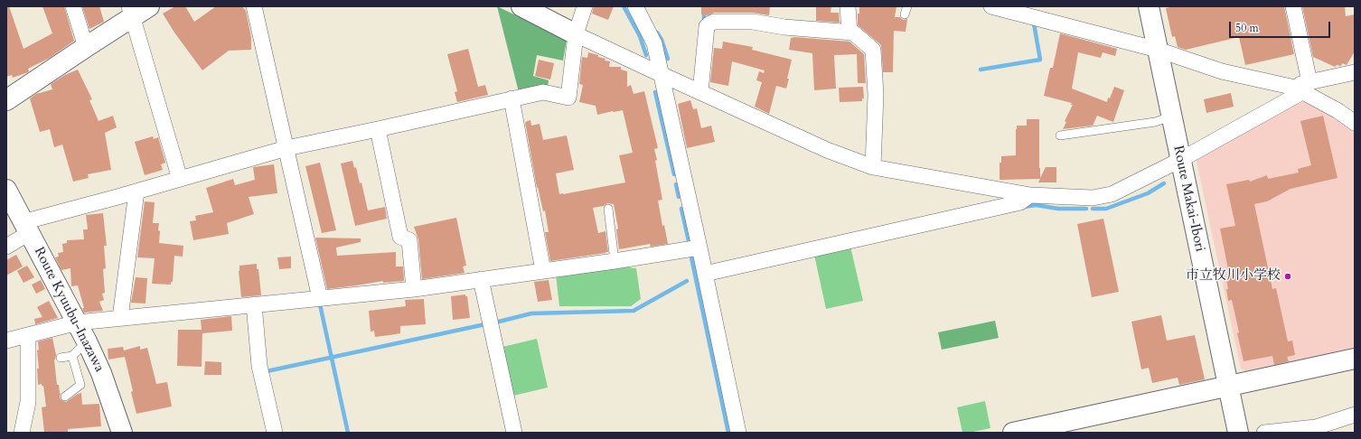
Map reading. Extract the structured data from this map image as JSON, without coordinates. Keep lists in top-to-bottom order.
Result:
{
  "streets": {
    "main road": ["Route Makai-Ibori", "Route Kyuubu-Inazawa"]
  },
  "places": ["市立牧川小学校"],
  "scale_bar": "50 m"
}
